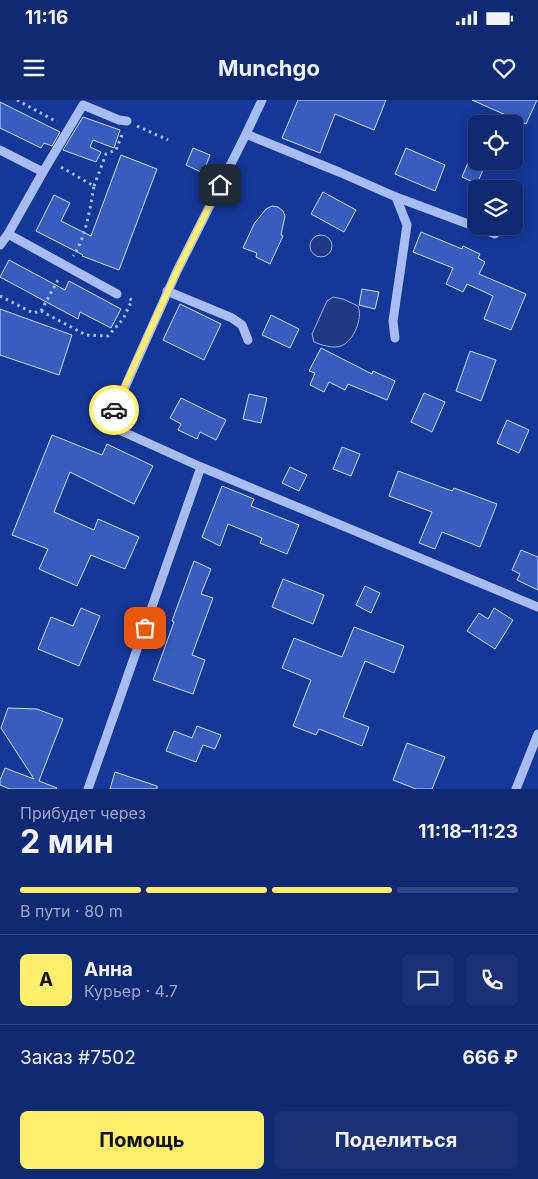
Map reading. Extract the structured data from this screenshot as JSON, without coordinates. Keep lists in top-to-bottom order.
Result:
{
  "page": {
    "status": "11:16",
    "header": "Munchgo",
    "heading": ["2 мин", "Прибудет через", "11:18–11:23"],
    "panel": [
      "Анна",
      "Курьер · 4.7",
      "Заказ #7502",
      "666 ₽"
    ],
    "bar": "В пути · 80 m",
    "round": "А",
    "buttons": ["Помощь", "Поделиться"]
  }
}
